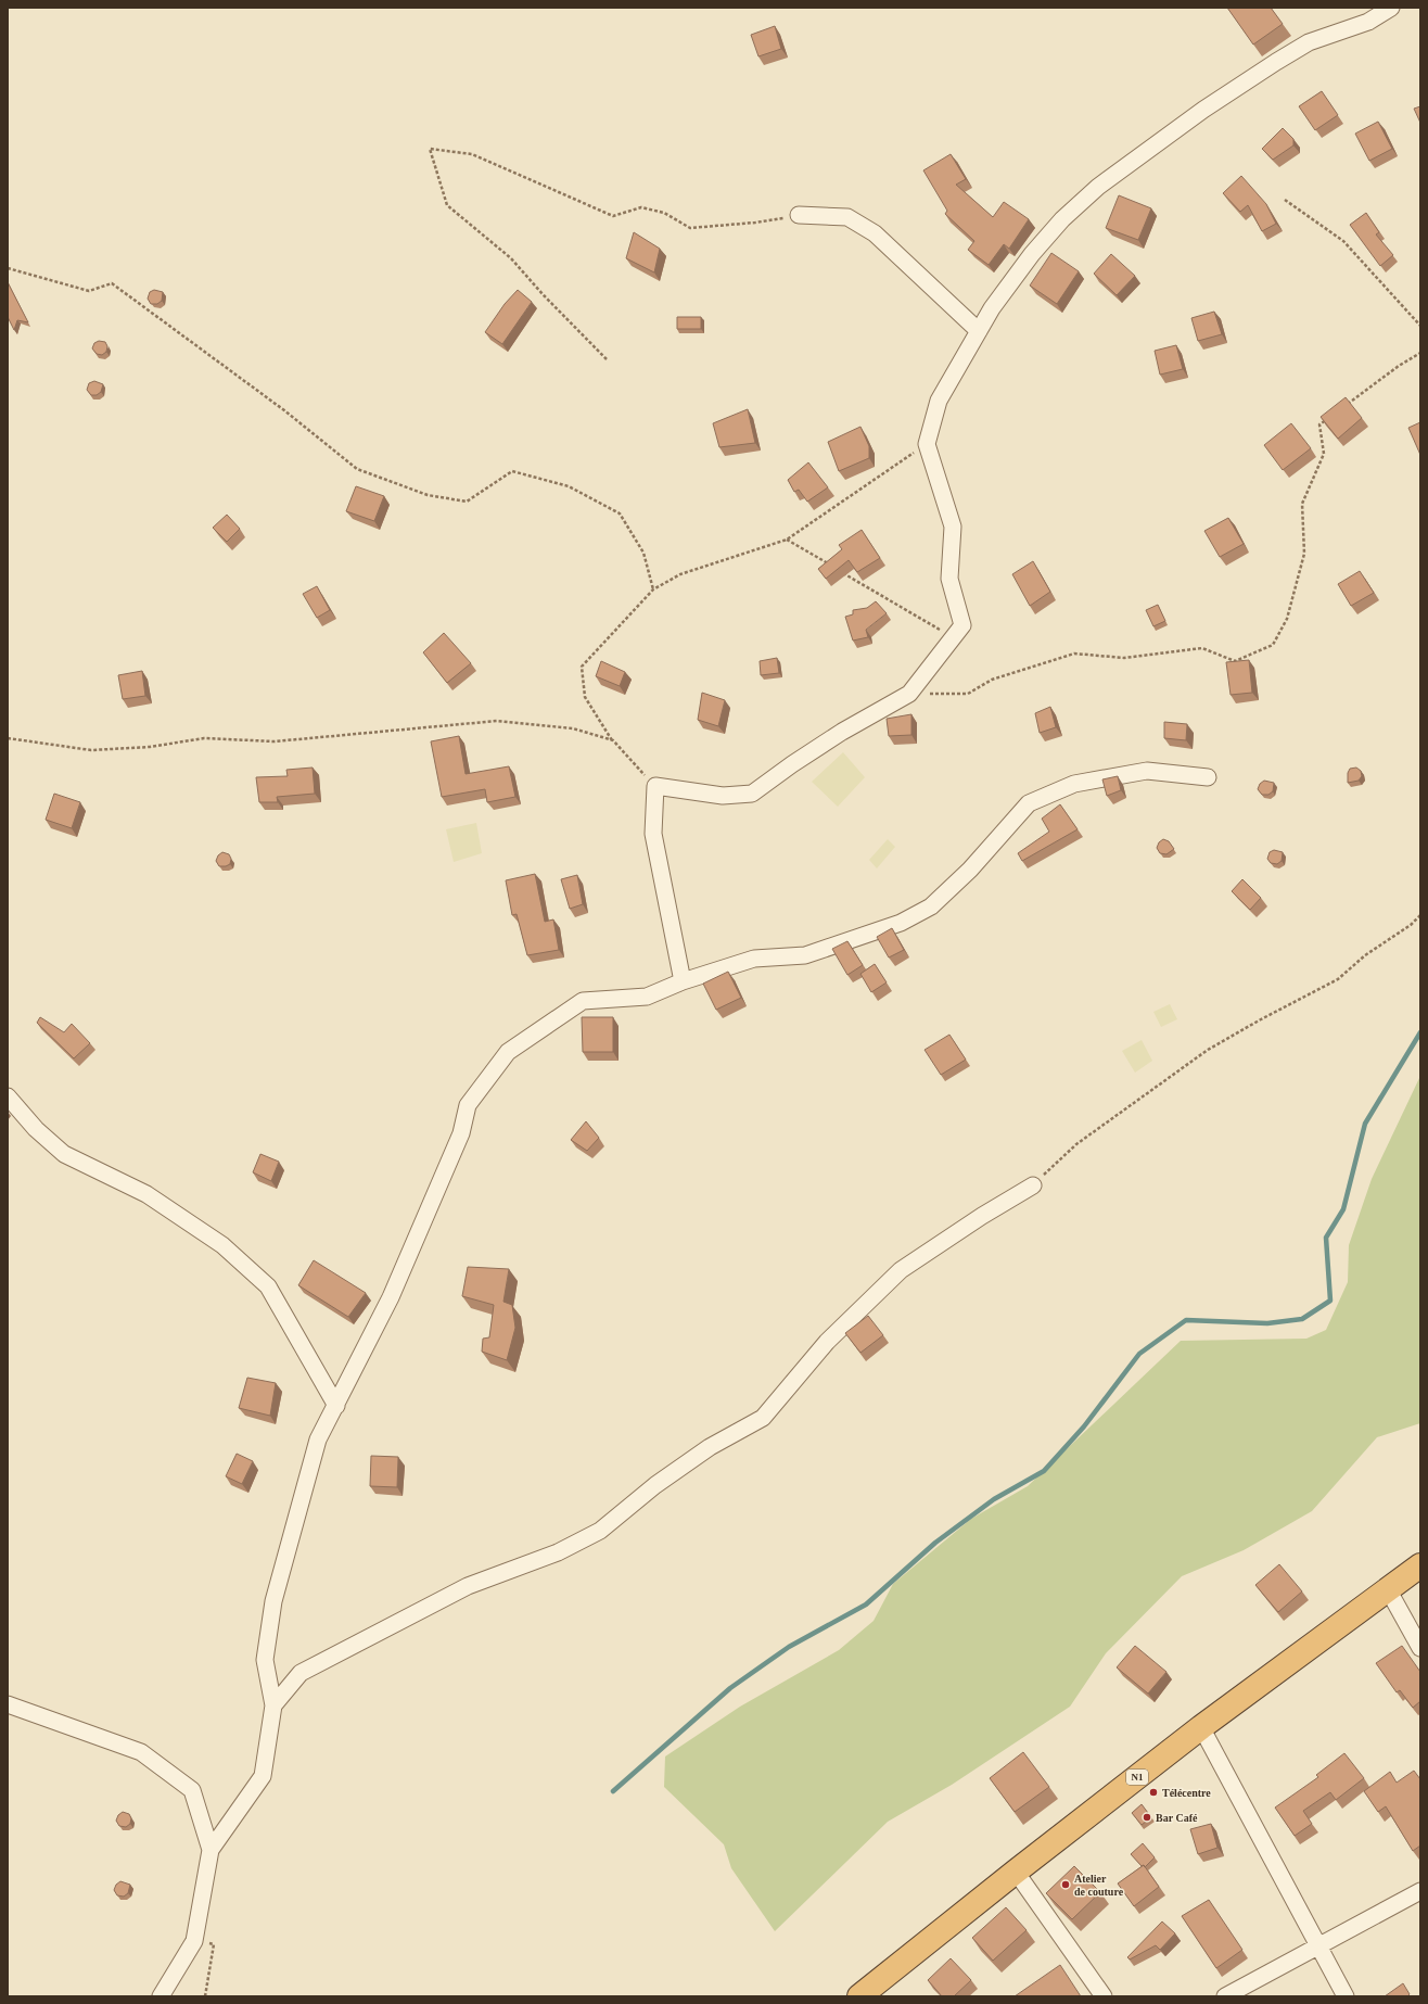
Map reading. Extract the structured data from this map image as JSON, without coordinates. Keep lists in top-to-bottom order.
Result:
{
  "streets": {
    "highway": ["N1"]
  },
  "places": ["Télécentre", "Bar Café", "Atelier de couture"]
}
